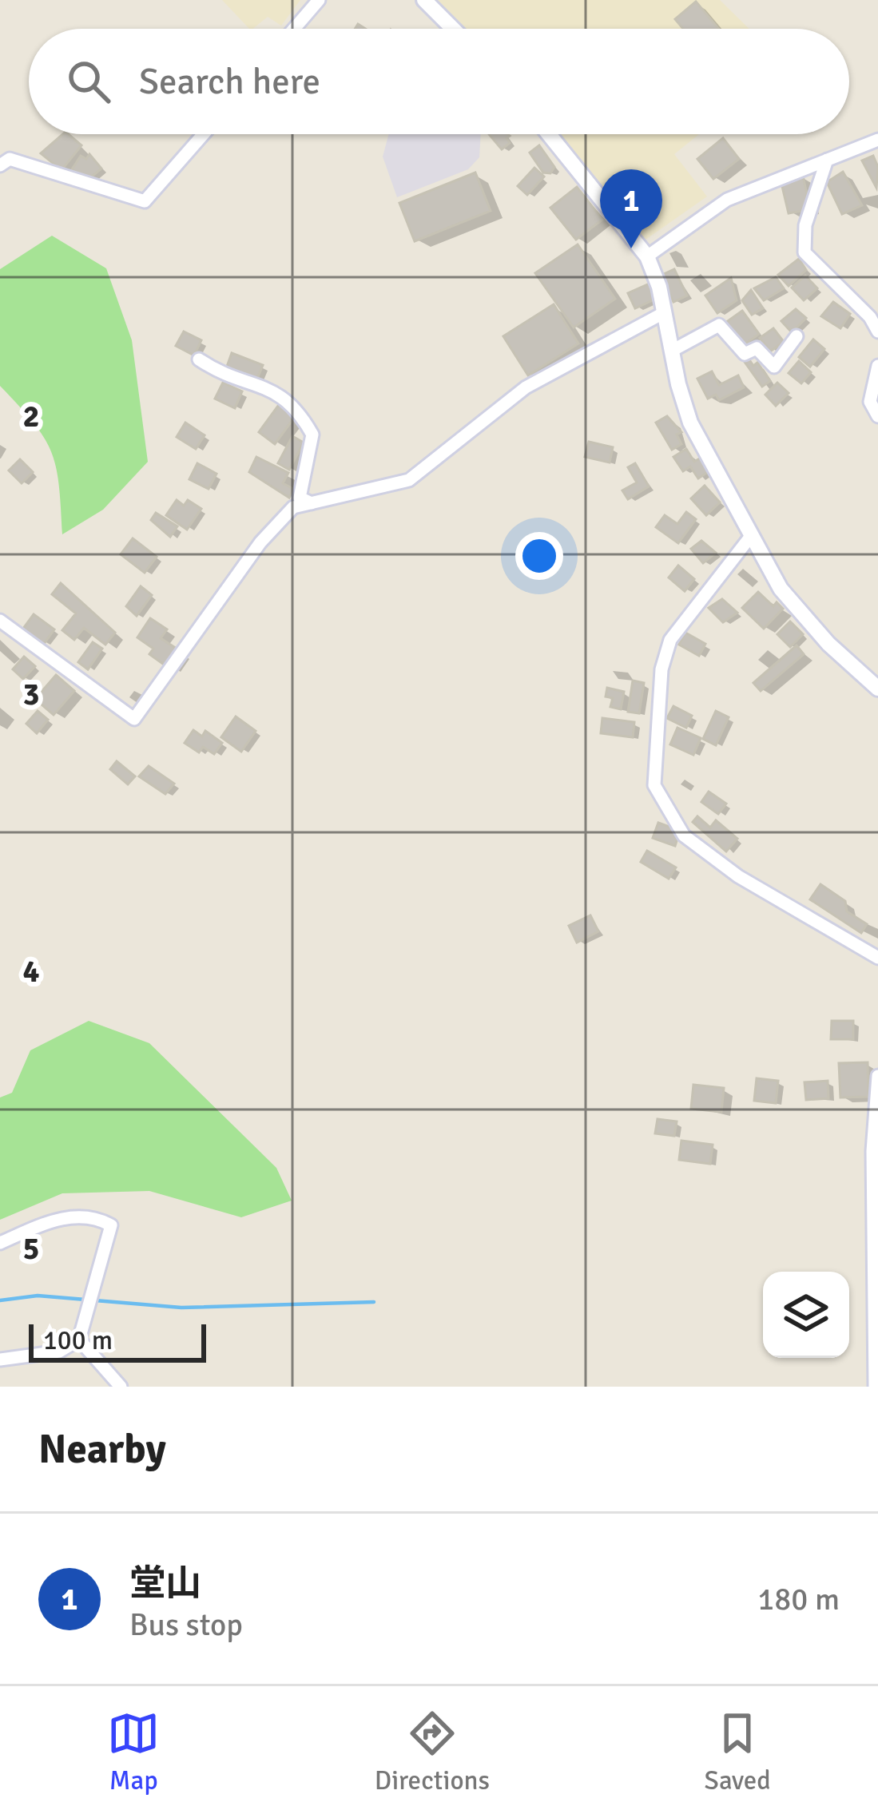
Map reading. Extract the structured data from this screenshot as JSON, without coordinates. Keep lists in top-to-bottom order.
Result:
{
  "scale_bar": "100 m",
  "page": {
    "search": "Search here",
    "pins": "1",
    "scale": "100 m",
    "heading": "Nearby",
    "list": [
      {
        "mark": "1",
        "name": "堂山",
        "note": "Bus stop",
        "value": "180 m"
      }
    ],
    "nav": ["Map", "Directions", "Saved"]
  },
  "grid": {
    "rows": [
      "2",
      "3",
      "4",
      "5"
    ]
  }
}
